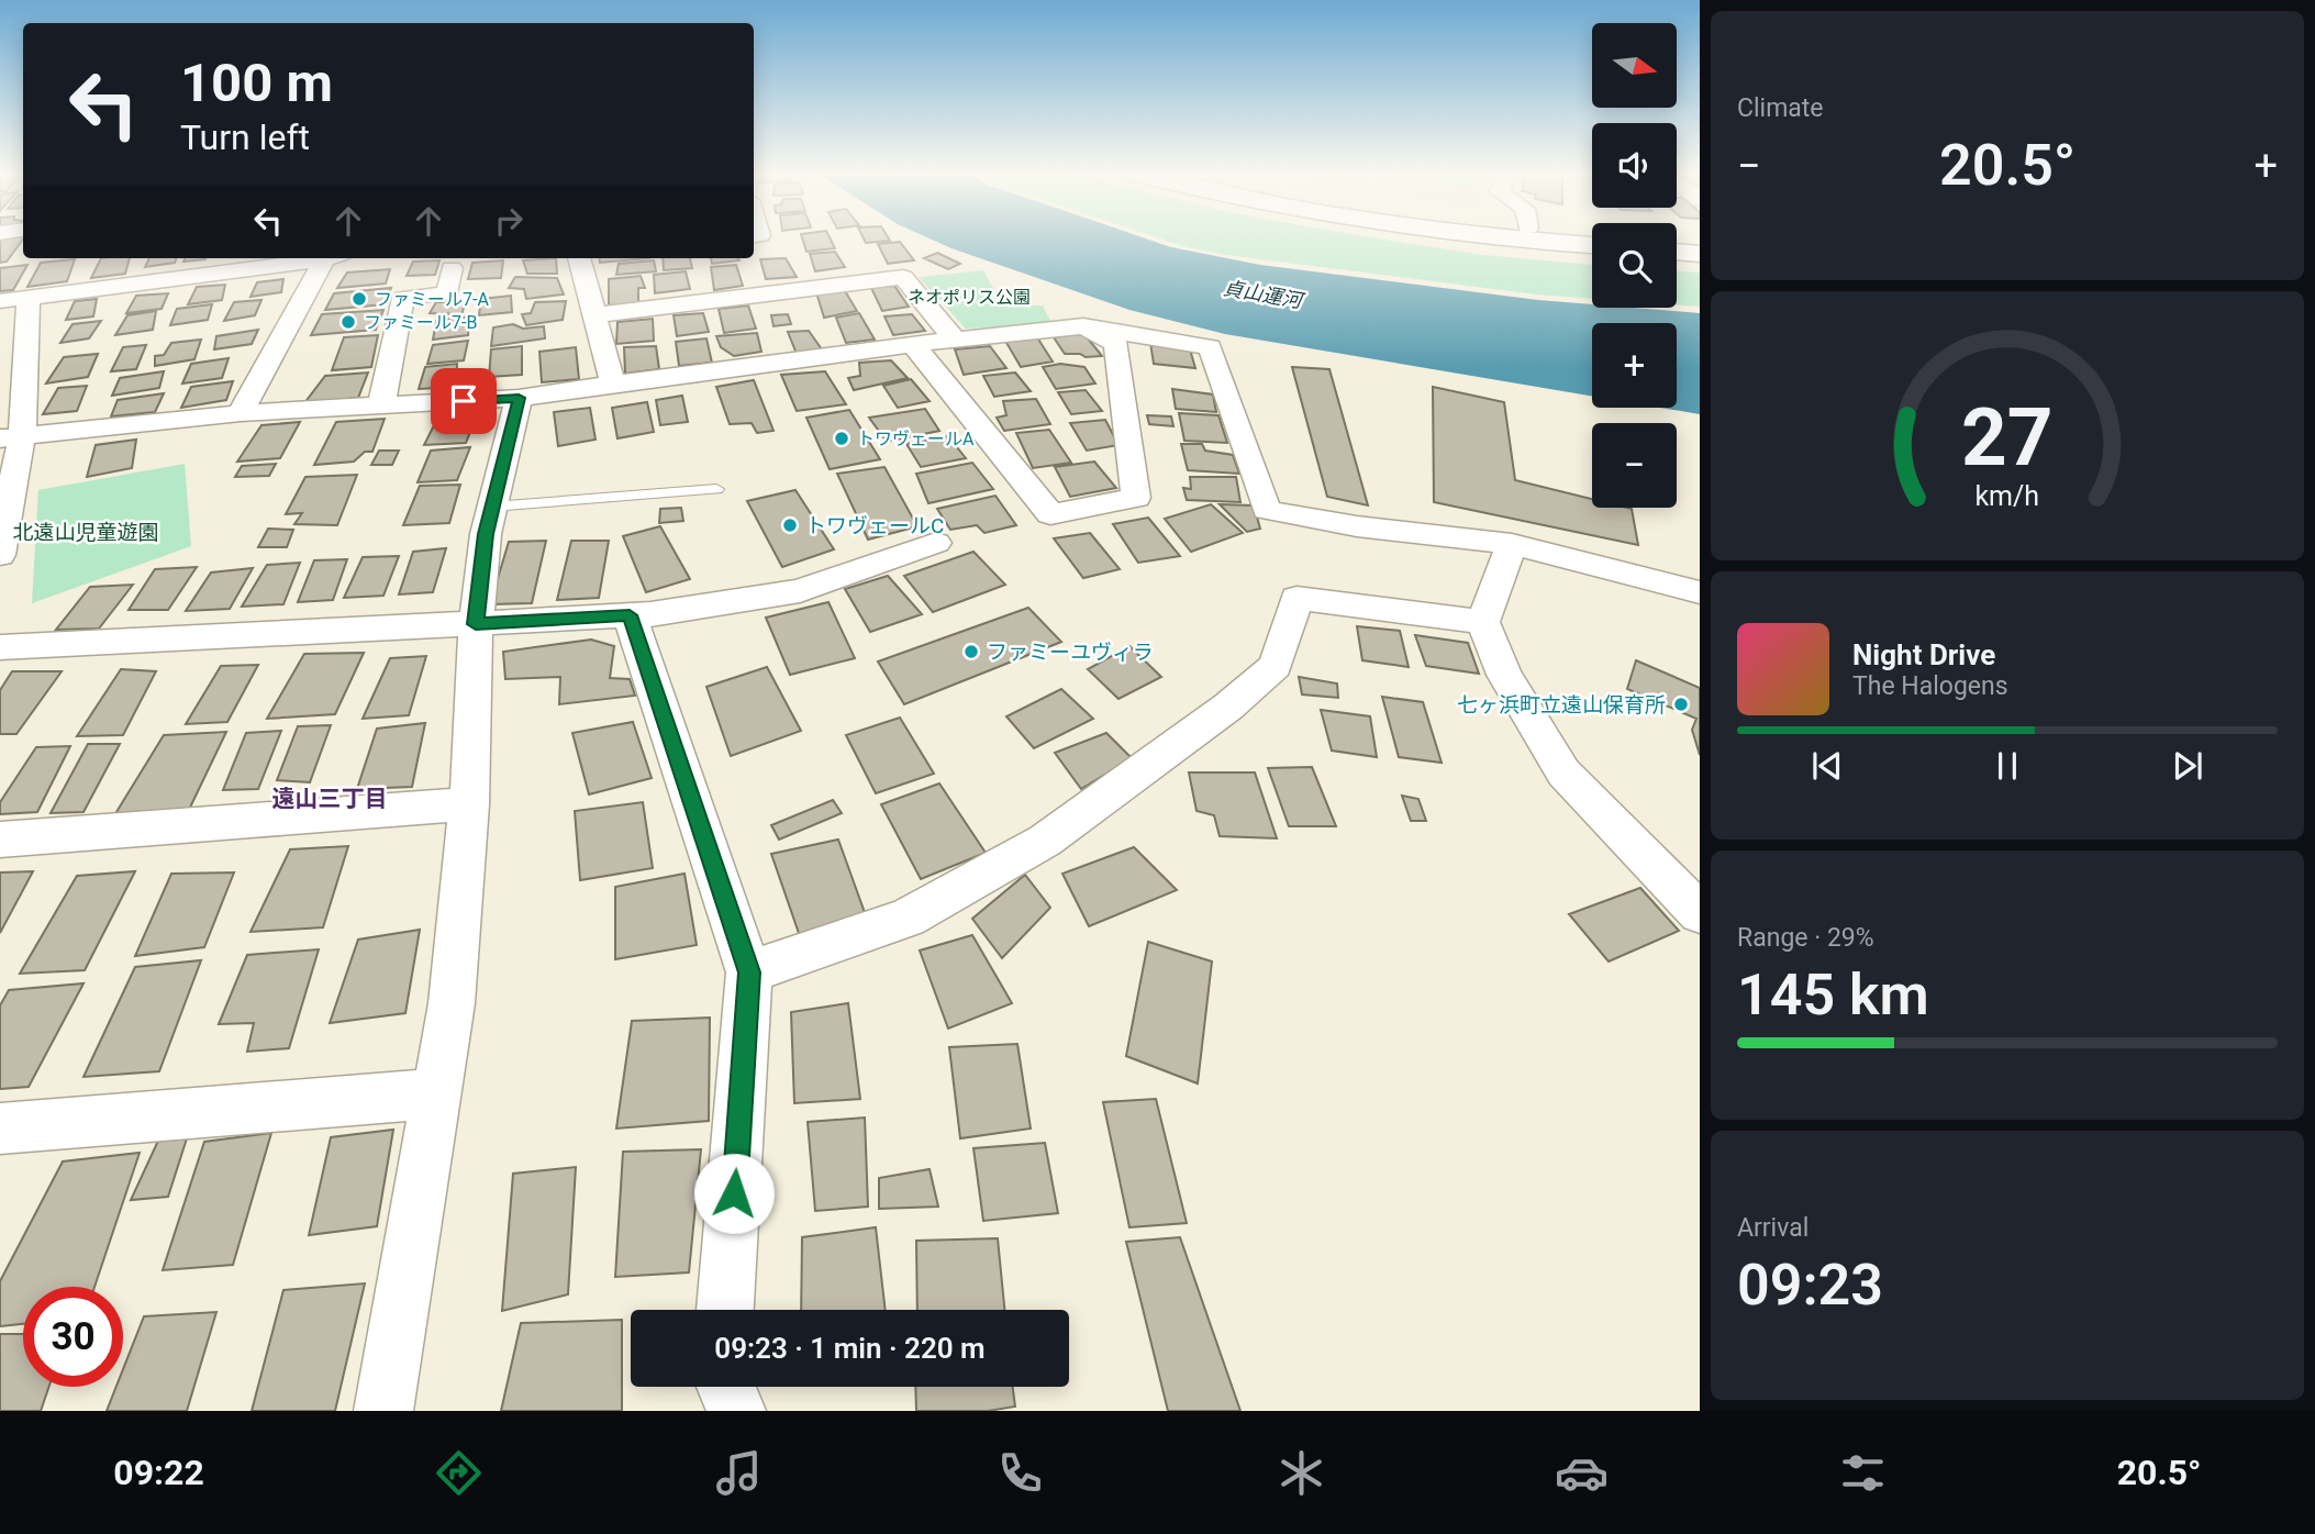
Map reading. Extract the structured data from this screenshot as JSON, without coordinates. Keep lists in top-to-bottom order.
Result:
{
  "districts": ["遠山三丁目"],
  "water": ["貞山運河"],
  "parks": ["ネオポリス公園", "北遠山児童遊園"],
  "places": [
    "ファミール7-A",
    "ファミール7-B",
    "トワヴェールA",
    "トワヴェールC",
    "ファミーユヴィラ",
    "七ヶ浜町立遠山保育所"
  ],
  "north": "right",
  "page": {
    "tile": [
      "Climate",
      ["Range · 29%", "145 km"],
      ["Arrival", "09:23"]
    ],
    "map_buttons": ["+", "−"],
    "turn": ["100 m", "Turn left"],
    "heat": ["−", "20.5°", "+"],
    "song": ["Night Drive", "The Halogens"],
    "limit": "30",
    "trip": "09:23 · 1 min · 220 m",
    "tabs": ["09:22", "20.5°"],
    "gauge": ["27", "km/h"]
  }
}
